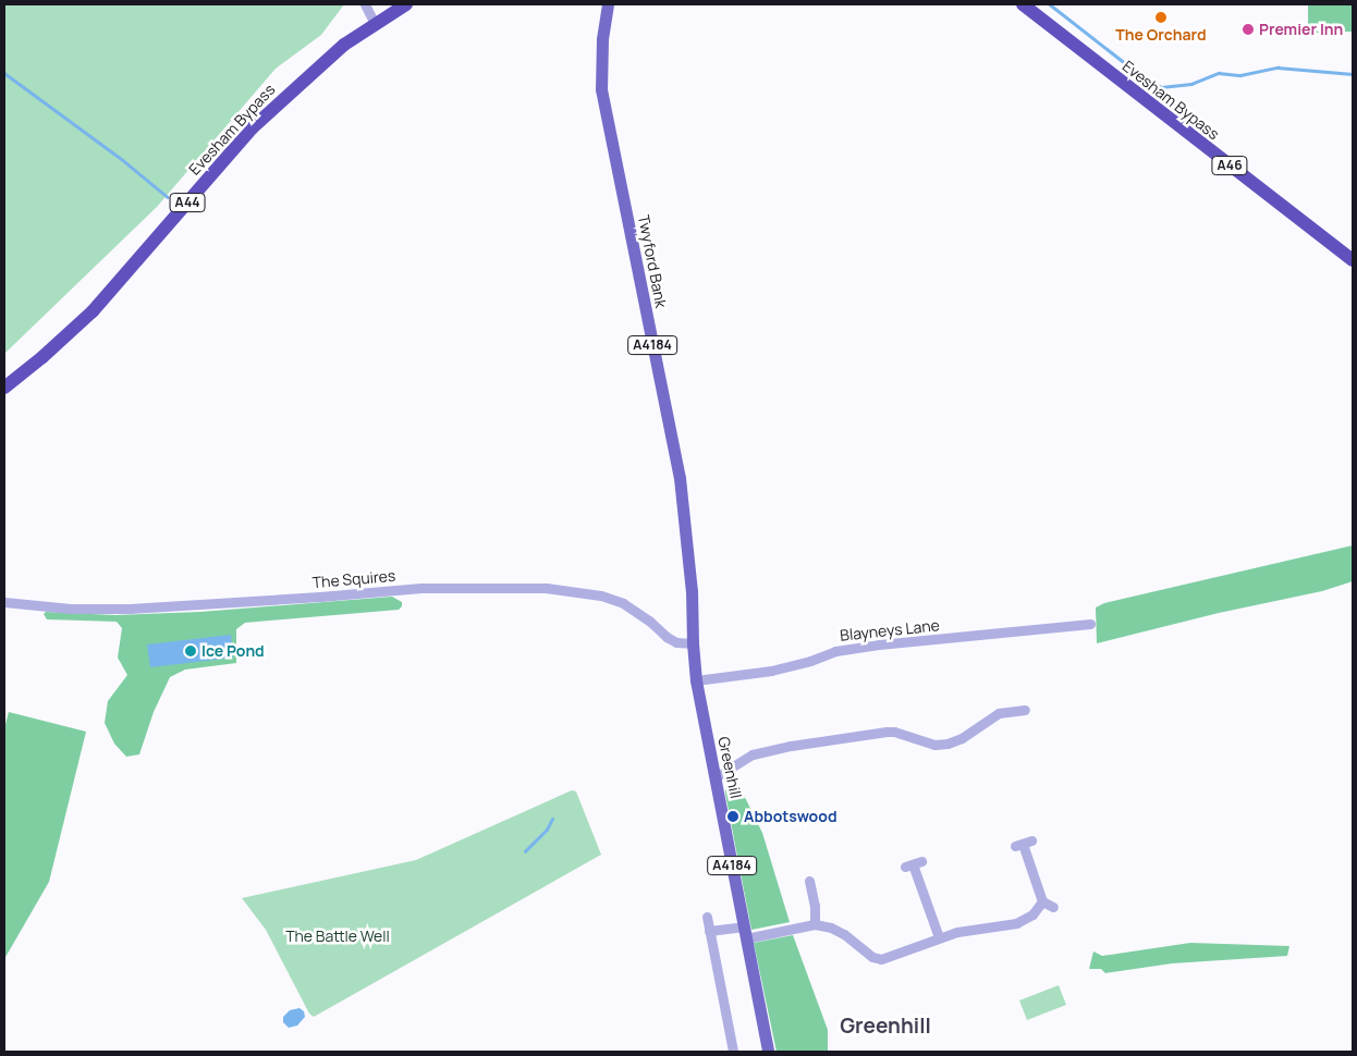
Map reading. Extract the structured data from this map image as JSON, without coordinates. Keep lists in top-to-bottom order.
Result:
{
  "streets": {
    "highway": ["Evesham Bypass", "A46", "A44"],
    "main road": ["Twyford Bank", "A4184", "Greenhill"],
    "street": ["The Squires", "Blayneys Lane"]
  },
  "crossings": [
    ["Twyford Bank", "The Squires"],
    ["Twyford Bank", "Blayneys Lane"],
    ["Twyford Bank", "Greenhill"],
    ["Blayneys Lane", "Greenhill"]
  ],
  "districts": ["Greenhill"],
  "parks": ["The Battle Well"],
  "places": [
    "The Orchard",
    "Premier Inn",
    "Ice Pond",
    "Abbotswood"
  ]
}
